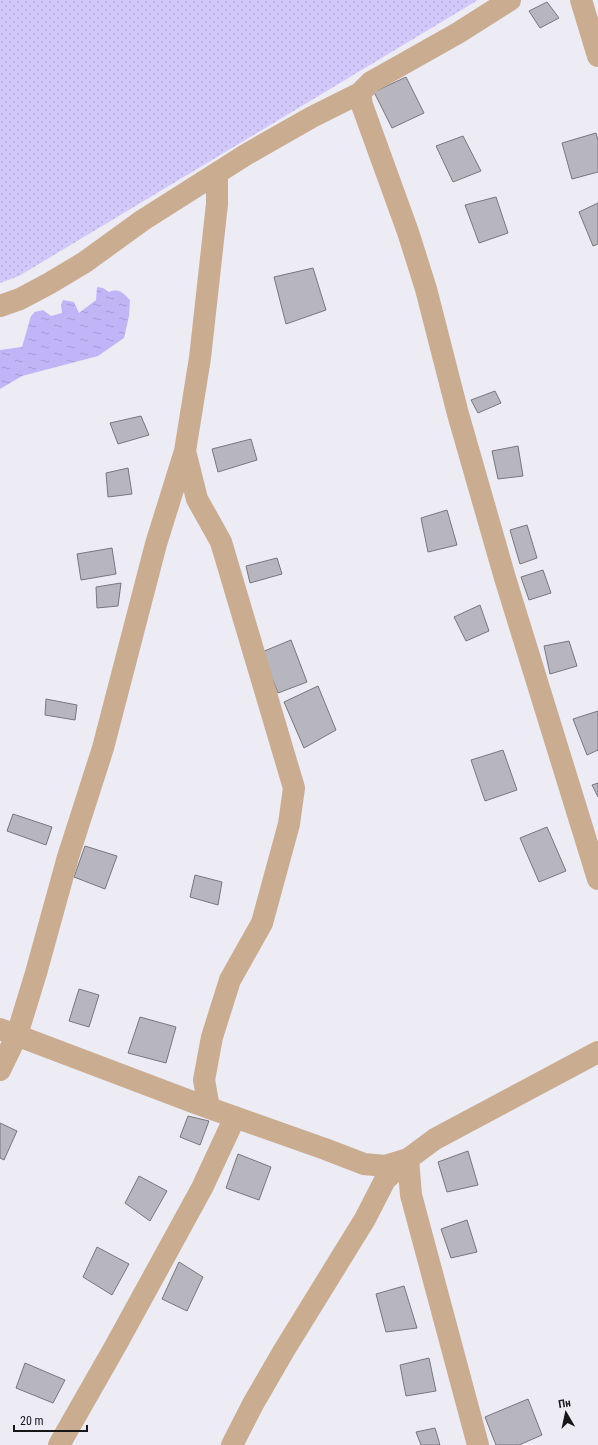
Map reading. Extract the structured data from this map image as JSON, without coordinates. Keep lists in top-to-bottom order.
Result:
{
  "scale_bar": "20 m",
  "north": "top"
}
